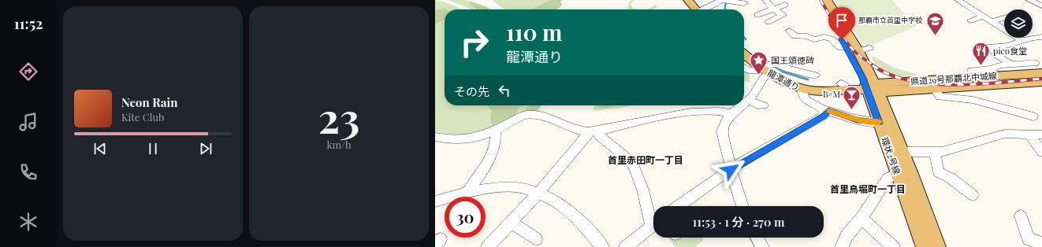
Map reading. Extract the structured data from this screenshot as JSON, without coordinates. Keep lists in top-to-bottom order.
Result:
{
  "streets": {
    "main road": ["県道29号那覇北中城線", "龍潭通り", "環状2号線"]
  },
  "crossings": [
    ["県道29号那覇北中城線", "龍潭通り"],
    ["県道29号那覇北中城線", "環状2号線"],
    ["龍潭通り", "環状2号線"]
  ],
  "districts": ["首里赤田町一丁目", "首里鳥堀町一丁目"],
  "places": {
    "school or university": ["那覇市立首里中学校"],
    "restaurant": ["pico食堂"],
    "place": ["国王頌徳碑"],
    "bar": ["B×M"]
  },
  "page": {
    "tabs": "11:52",
    "tile": ["23", "km/h"],
    "turn": ["110 m", "龍潭通り"],
    "then": "その先",
    "song": ["Neon Rain", "Kite Club"],
    "limit": "30",
    "trip": "11:53 · 1 分 · 270 m"
  }
}
